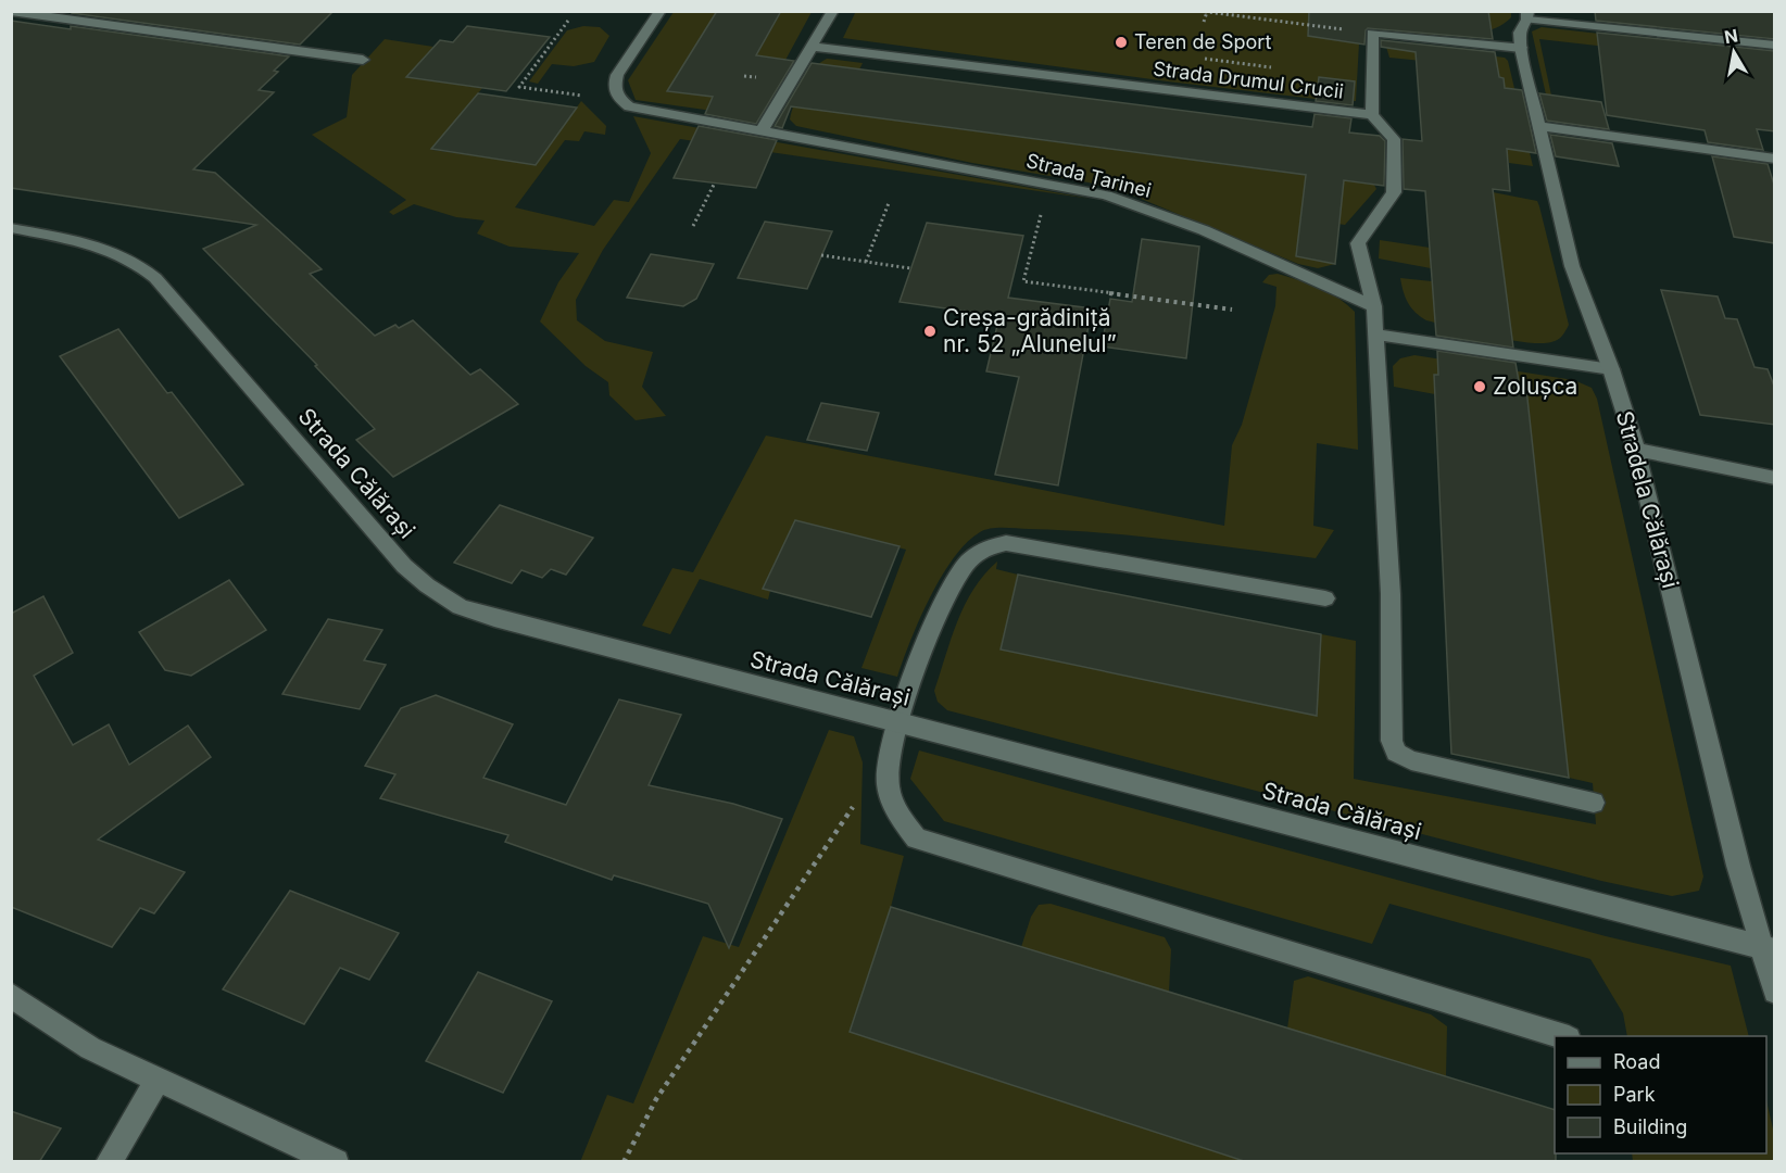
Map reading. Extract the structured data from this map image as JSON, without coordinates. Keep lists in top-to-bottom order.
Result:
{
  "streets": {
    "street": [
      "Strada Drumul Crucii",
      "Strada Țarinei",
      "Strada Călărași",
      "Stradela Călărași"
    ]
  },
  "crossings": [
    ["Strada Călărași", "Stradela Călărași"]
  ],
  "places": ["Teren de Sport", "Creșa-grădiniță nr. 52 „Alunelul”", "Zolușca"],
  "legend": ["Road", "Park", "Building"],
  "north": "top"
}
